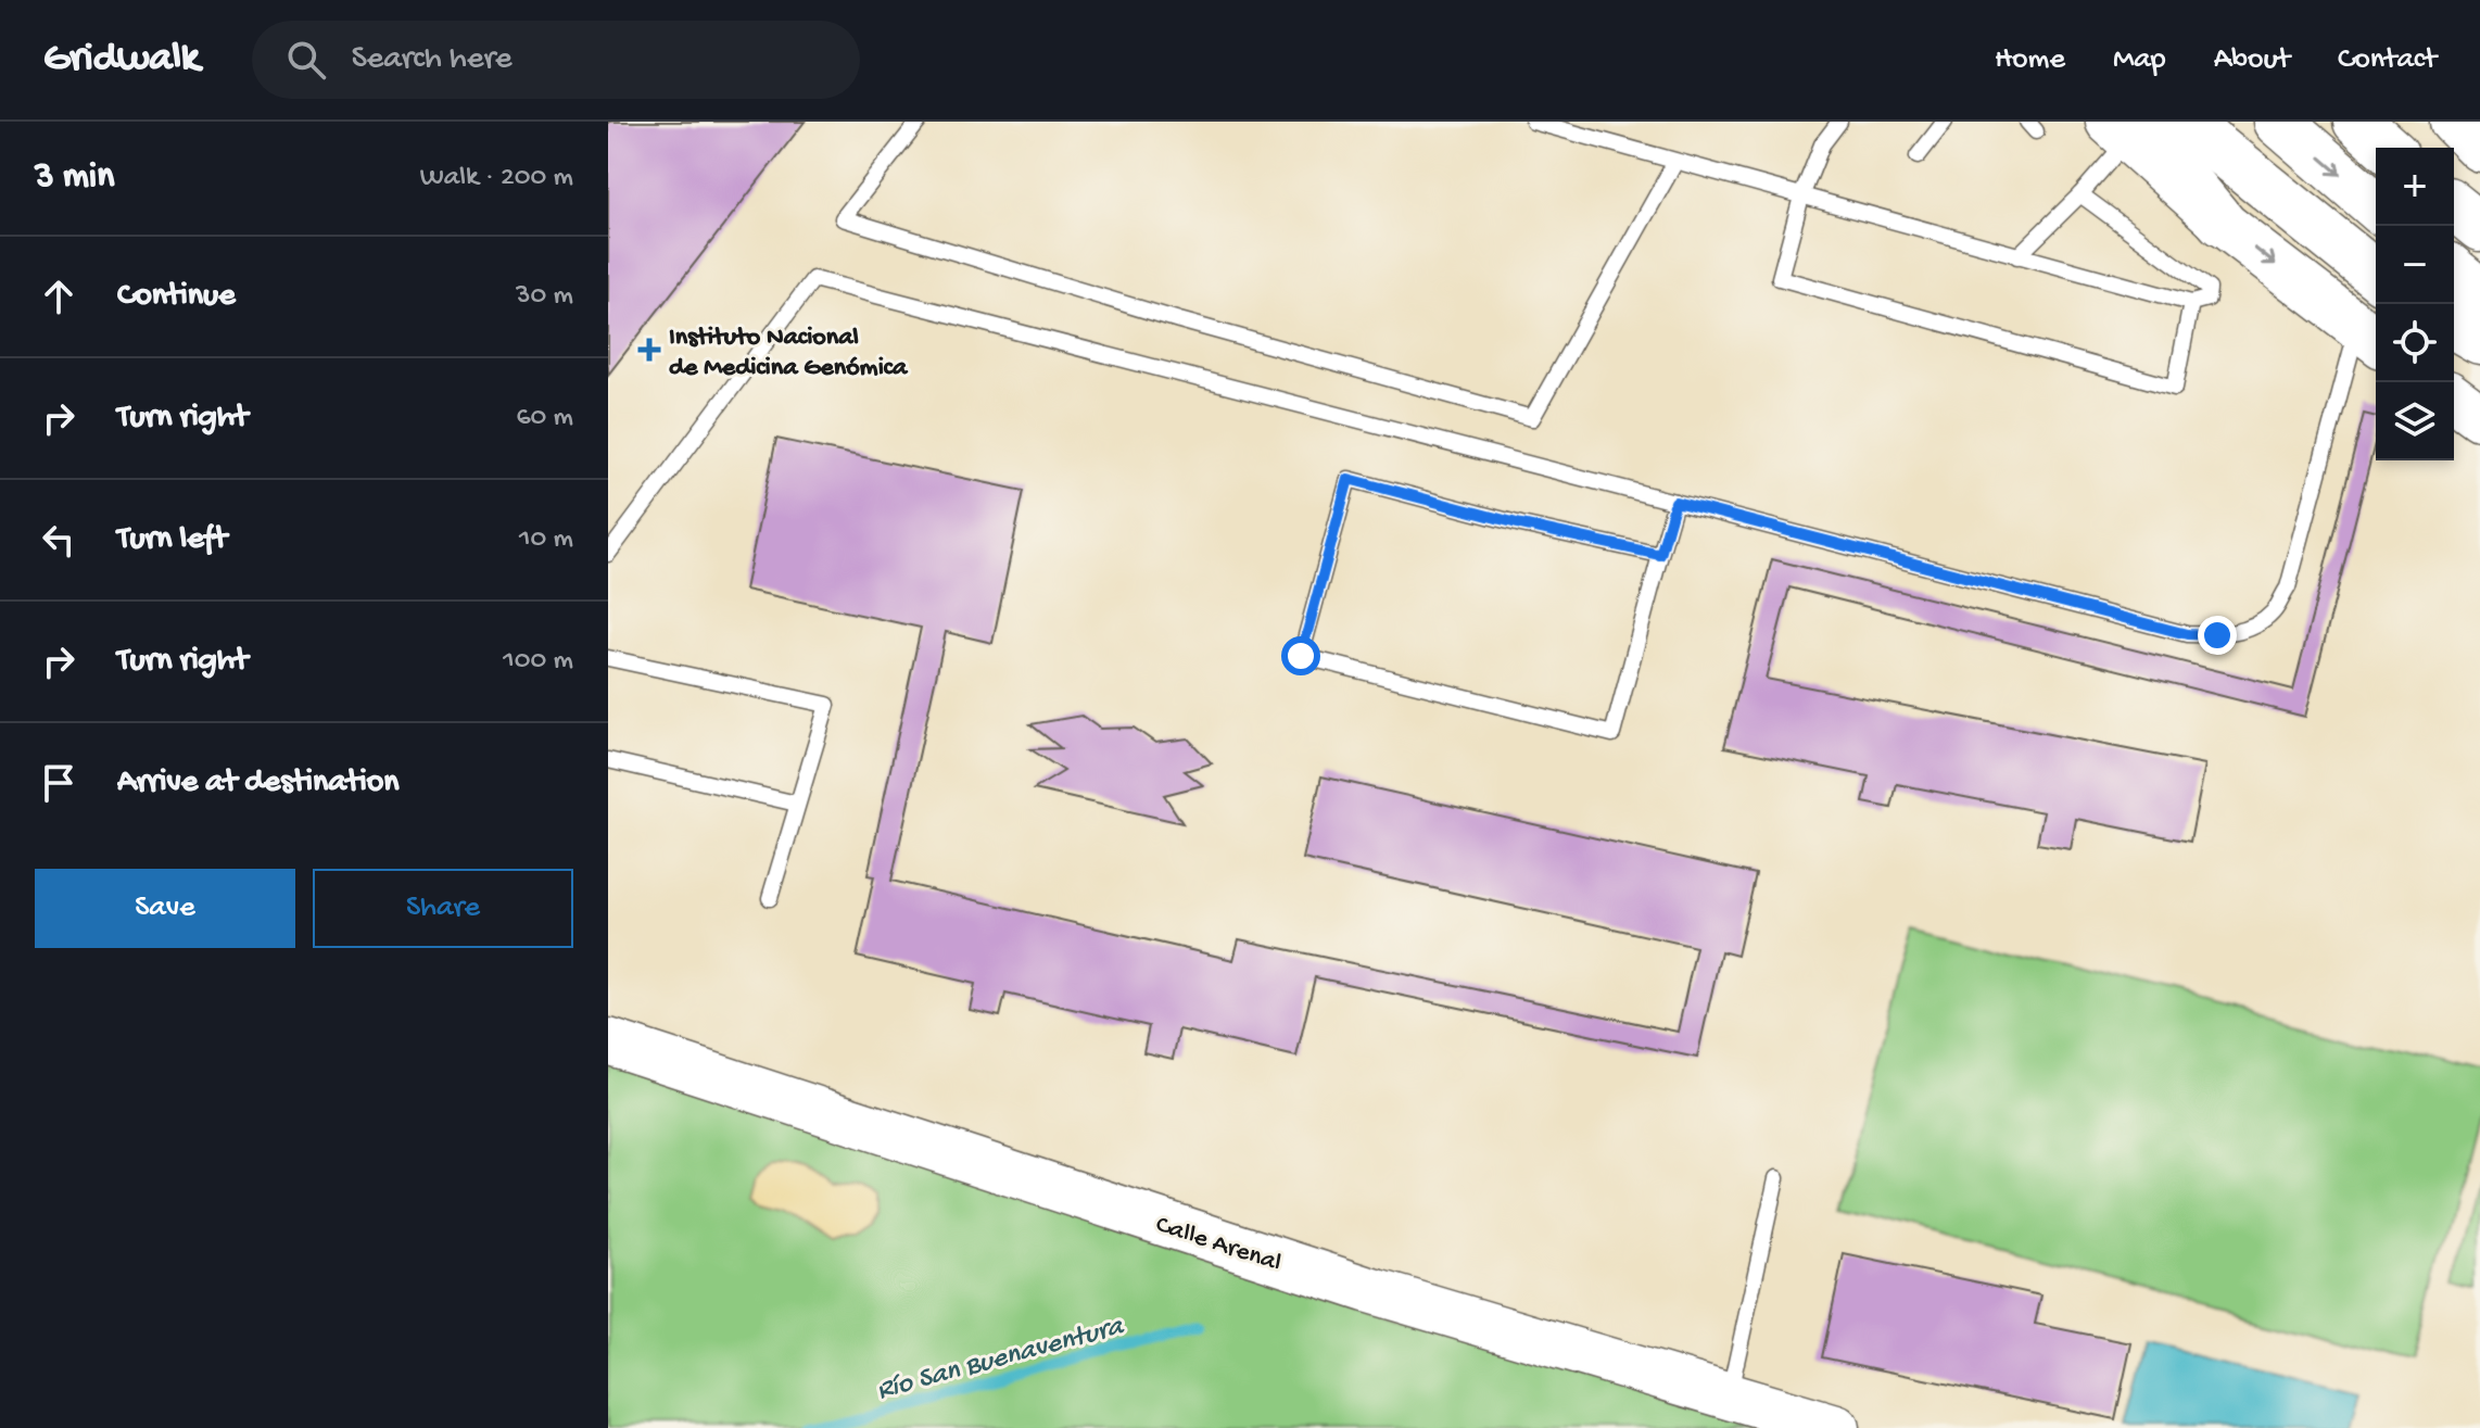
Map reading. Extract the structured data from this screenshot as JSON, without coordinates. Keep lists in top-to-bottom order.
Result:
{
  "streets": {
    "street": ["Calle Arenal"]
  },
  "water": ["Río San Buenaventura"],
  "places": {
    "health": ["Instituto Nacional de Medicina Genómica"]
  },
  "page": {
    "header": "Gridwalk",
    "search": "Search here",
    "nav": [
      "Home",
      "Map",
      "About",
      "Contact"
    ],
    "heading": ["3 min", "Walk · 200 m"],
    "map_buttons": ["+", "−"],
    "list": [
      ["Continue", "30 m"],
      ["Turn right", "60 m"],
      ["Turn left", "10 m"],
      ["Turn right", "100 m"],
      "Arrive at destination"
    ],
    "buttons": ["Save", "Share"]
  }
}
